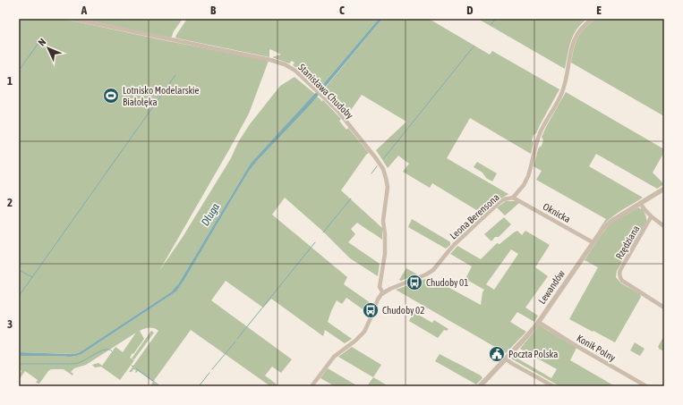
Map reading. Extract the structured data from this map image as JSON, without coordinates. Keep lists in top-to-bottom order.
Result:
{
  "streets": {
    "street": [
      "Stanisława Chudoby",
      "Oknicka",
      "Leona Berensona",
      "Rzędziana",
      "Lewandów",
      "Konik Polny"
    ]
  },
  "crossings": [
    ["Stanisława Chudoby", "Leona Berensona"],
    ["Oknicka", "Leona Berensona"],
    ["Oknicka", "Lewandów"],
    ["Lewandów", "Konik Polny"]
  ],
  "water": ["Długa"],
  "places": {
    "sports": ["Lotnisko Modelarskie Białołęka"],
    "bus stop": ["Chudoby 01", "Chudoby 02"],
    "public building": ["Poczta Polska"]
  },
  "north": "top left",
  "grid": {
    "columns": [
      "A",
      "B",
      "C",
      "D",
      "E"
    ],
    "rows": ["1", "2", "3"]
  }
}
